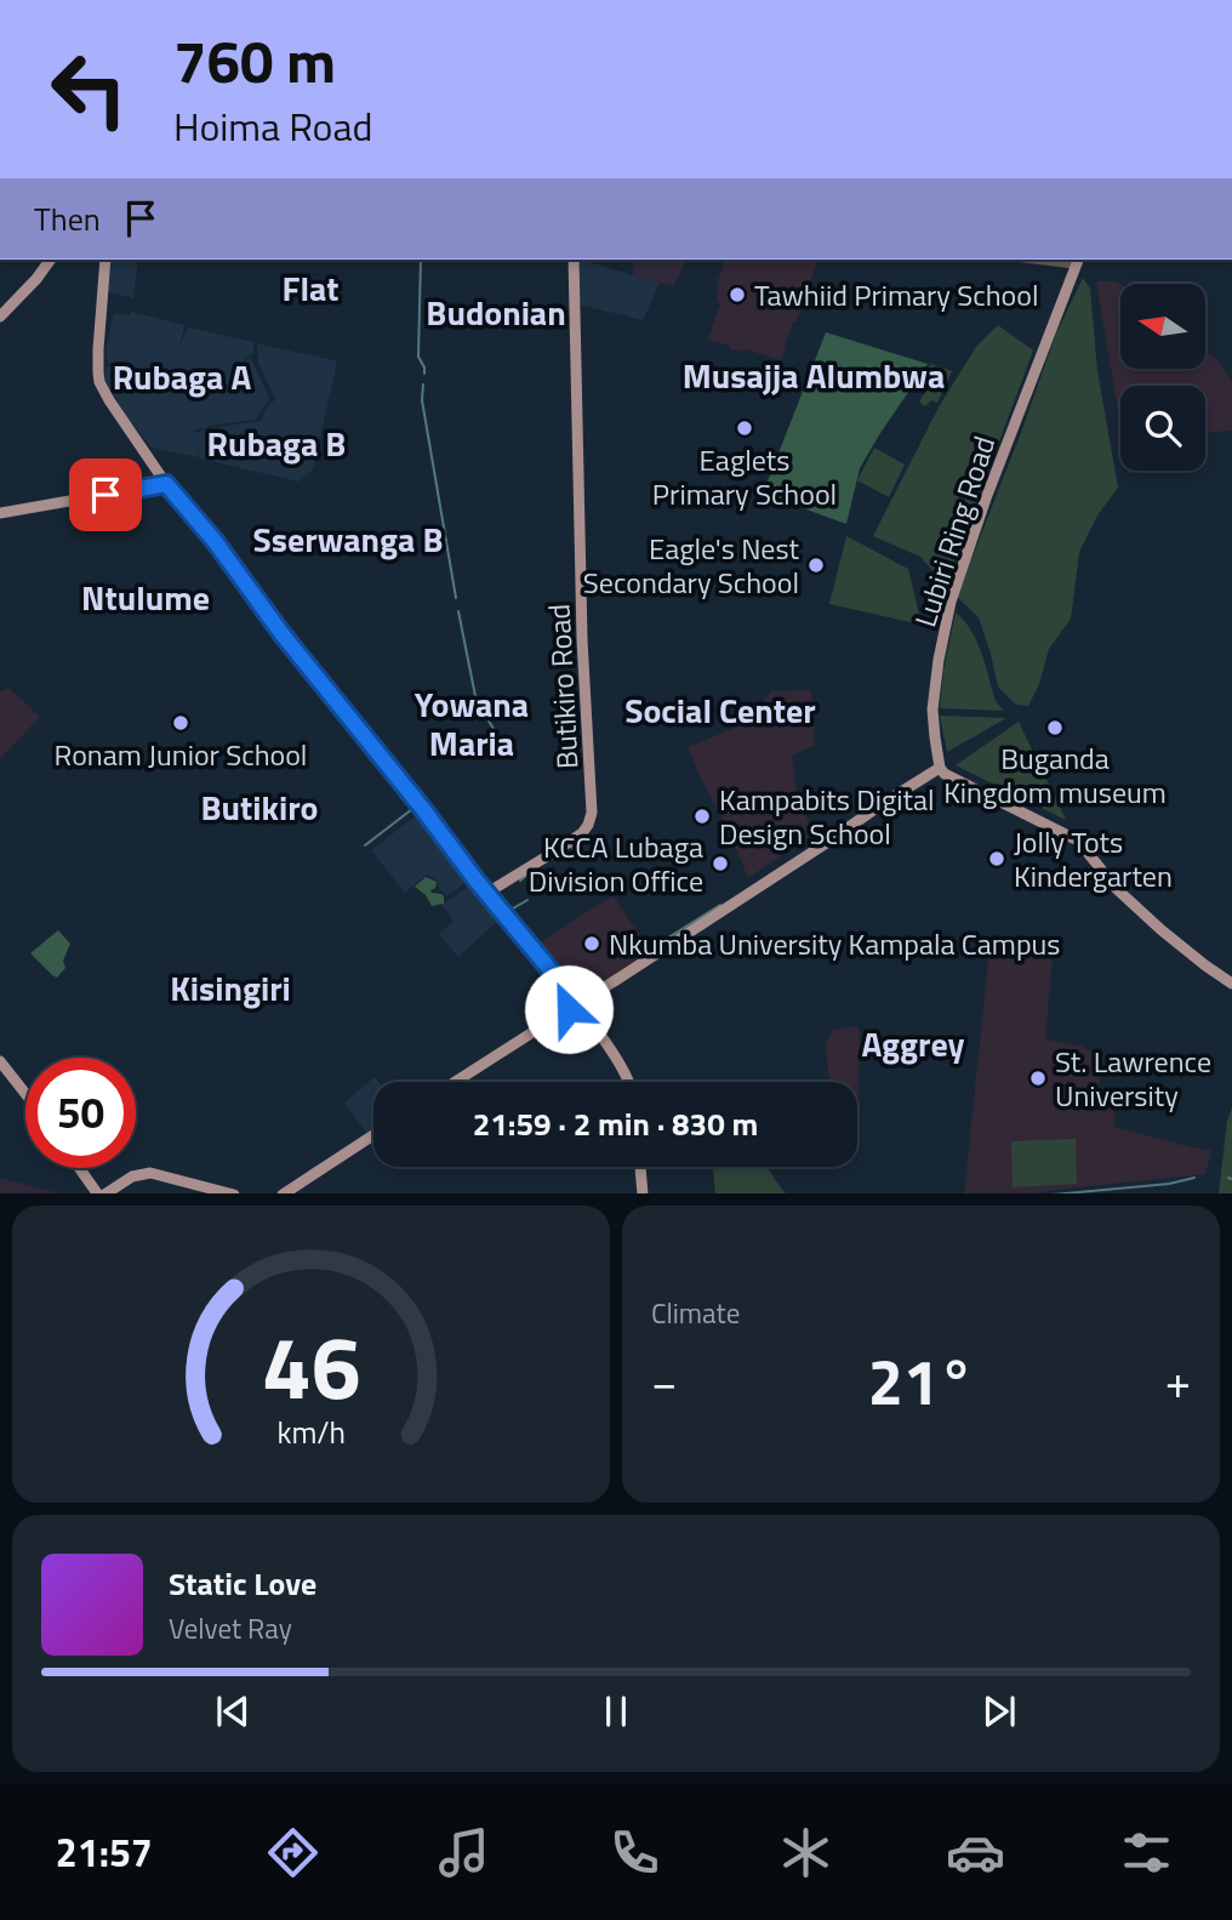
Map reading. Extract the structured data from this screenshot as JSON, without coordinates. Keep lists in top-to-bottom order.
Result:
{
  "streets": {
    "main road": ["Lubiri Ring Road", "Butikiro Road"]
  },
  "districts": [
    "Flat",
    "Budonian",
    "Musajja Alumbwa",
    "Rubaga A",
    "Rubaga B",
    "Sserwanga B",
    "Ntulume",
    "Yowana Maria",
    "Social Center",
    "Butikiro",
    "Kisingiri",
    "Aggrey"
  ],
  "places": [
    "Tawhiid Primary School",
    "Eaglets Primary School",
    "Eagle's Nest Secondary School",
    "Ronam Junior School",
    "Buganda Kingdom museum",
    "Kampabits Digital Design School",
    "Jolly Tots Kindergarten",
    "KCCA Lubaga Division Office",
    "Nkumba University Kampala Campus",
    "St. Lawrence University"
  ],
  "north": "left",
  "page": {
    "turn": ["760 m", "Hoima Road"],
    "then": "Then",
    "limit": "50",
    "trip": "21:59 · 2 min · 830 m",
    "tile": "Climate",
    "heat": ["−", "21°", "+"],
    "song": ["Static Love", "Velvet Ray"],
    "tabs": "21:57",
    "gauge": ["46", "km/h"]
  }
}
